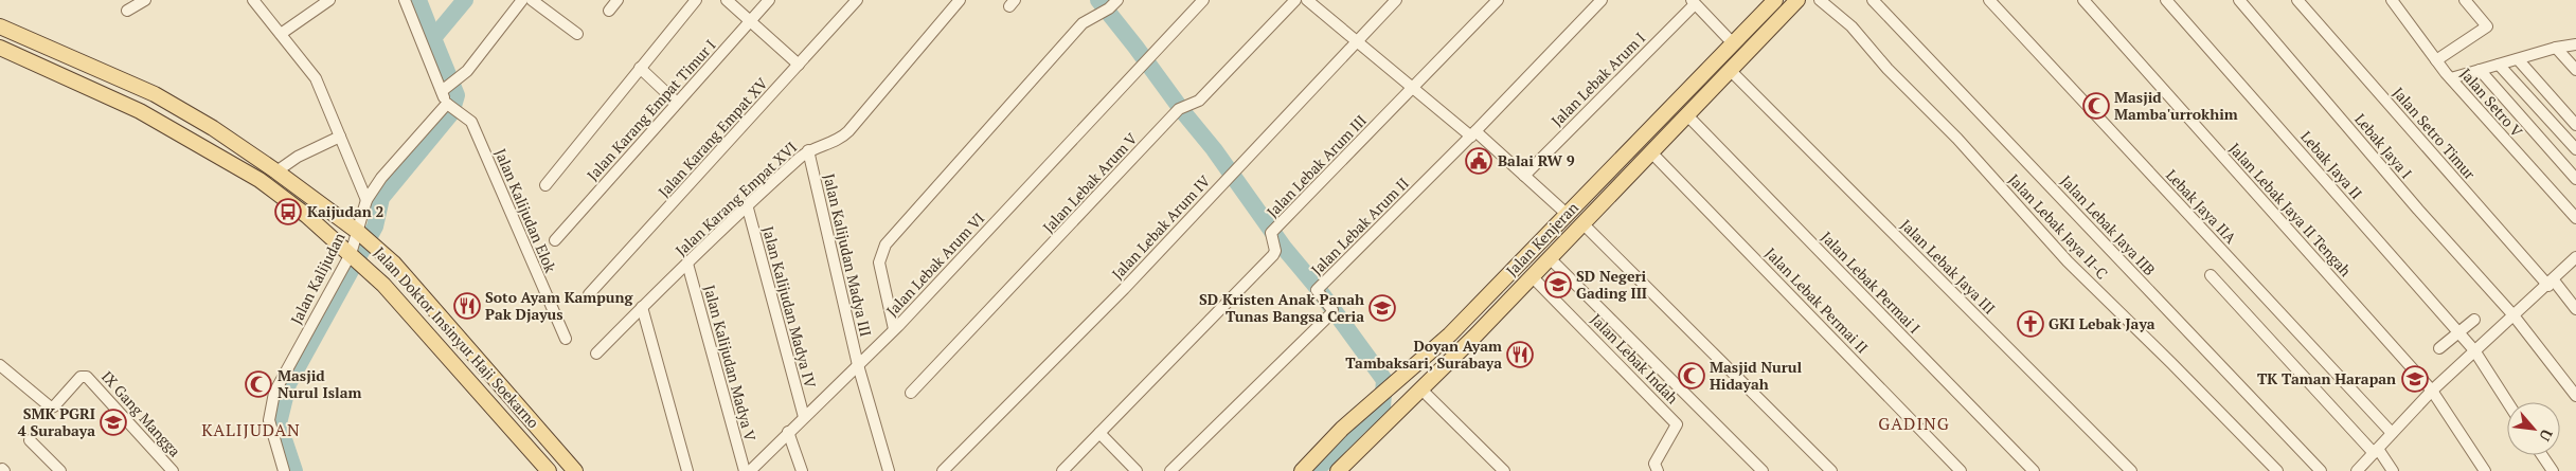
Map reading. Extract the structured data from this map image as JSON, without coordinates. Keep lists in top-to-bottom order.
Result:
{
  "streets": {
    "main road": ["Jalan Kenjeran", "Jalan Doktor Insinyur Haji Soekarno"],
    "street": [
      "Jalan Lebak Arum I",
      "Jalan Setro V",
      "Jalan Karang Empat Timur I",
      "Jalan Setro Timur",
      "Jalan Karang Empat XV",
      "Lebak Jaya I",
      "Lebak Jaya II",
      "Jalan Lebak Arum III",
      "Jalan Lebak Arum V",
      "Jalan Karang Empat XVI",
      "Lebak Jaya IIA",
      "Jalan Lebak Jaya II Tengah",
      "Jalan Kalijudan Elok",
      "Jalan Lebak Jaya IIB",
      "Jalan Lebak Arum II",
      "Jalan Lebak Jaya II-C",
      "Jalan Lebak Arum IV",
      "Jalan Kalijudan Madya III",
      "Jalan Lebak Arum VI",
      "Jalan Lebak Jaya III",
      "Jalan Kalijudan",
      "Jalan Lebak Permai I",
      "Jalan Lebak Permai II",
      "Jalan Kalijudan Madya IV",
      "Jalan Lebak Indah",
      "Jalan Kalijudan Madya V",
      "IX Gang Mangga"
    ]
  },
  "crossings": [
    ["Jalan Karang Empat XVI", "Jalan Kalijudan Madya III"],
    ["Jalan Karang Empat XVI", "Jalan Kalijudan Madya IV"],
    ["Jalan Karang Empat XVI", "Jalan Kalijudan Madya V"],
    ["Jalan Kalijudan Elok", "Jalan Kalijudan"],
    ["Jalan Kenjeran", "Jalan Lebak Jaya III"],
    ["Jalan Kenjeran", "Jalan Lebak Permai I"],
    ["Jalan Kenjeran", "Jalan Lebak Permai II"],
    ["Jalan Kenjeran", "Jalan Lebak Indah"],
    ["Jalan Kalijudan", "Jalan Doktor Insinyur Haji Soekarno"]
  ],
  "districts": ["GADING", "KALIJUDAN"],
  "places": {
    "mosque": ["Masjid Mamba'urrokhim", "Masjid Nurul Hidayah", "Masjid Nurul Islam"],
    "public building": ["Balai RW 9"],
    "bus stop": ["Kaijudan 2"],
    "school or university": [
      "SD Negeri Gading III",
      "SD Kristen Anak Panah Tunas Bangsa Ceria",
      "TK Taman Harapan",
      "SMK PGRI 4 Surabaya"
    ],
    "restaurant": ["Soto Ayam Kampung Pak Djayus", "Doyan Ayam Tambaksari, Surabaya"],
    "church": ["GKI Lebak Jaya"]
  },
  "north": "bottom right"
}
